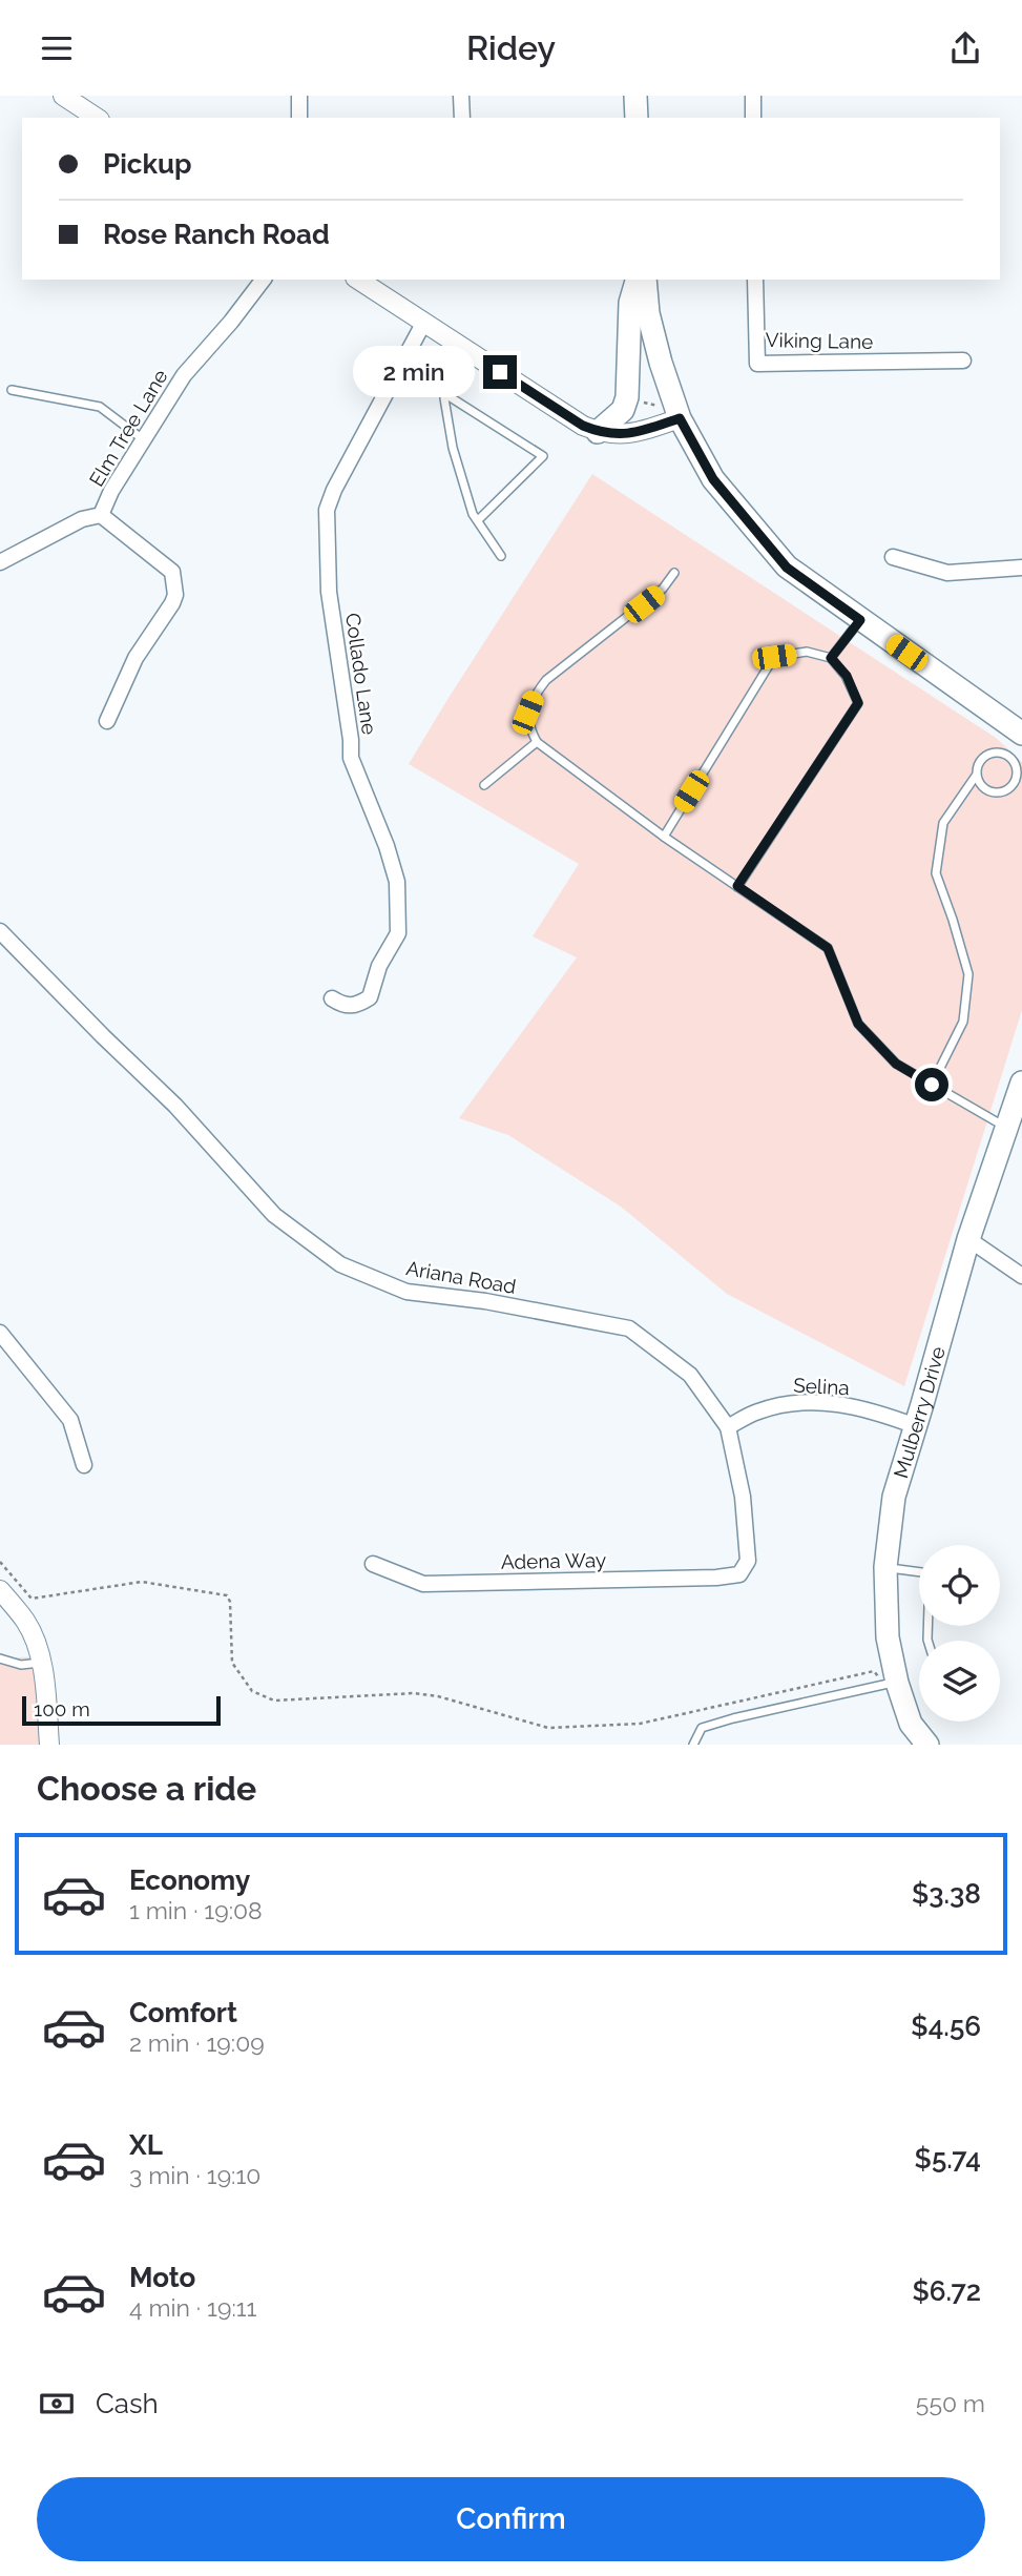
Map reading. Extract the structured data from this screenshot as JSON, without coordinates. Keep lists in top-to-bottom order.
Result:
{
  "streets": {
    "main road": ["Mulberry Drive"],
    "street": [
      "Viking Lane",
      "Elm Tree Lane",
      "Collado Lane",
      "Ariana Road",
      "Selina",
      "Adena Way"
    ]
  },
  "crossings": [
    ["Ariana Road", "Selina"],
    ["Ariana Road", "Adena Way"],
    ["Selina", "Mulberry Drive"]
  ],
  "scale_bar": "100 m",
  "page": {
    "header": "Ridey",
    "banner": ["Pickup", "Rose Ranch Road"],
    "bubble": "2 min",
    "scale": "100 m",
    "heading": "Choose a ride",
    "list": [
      {
        "name": "Economy",
        "note": "1 min · 19:08",
        "value": "$3.38"
      },
      {
        "name": "Comfort",
        "note": "2 min · 19:09",
        "value": "$4.56"
      },
      {
        "name": "XL",
        "note": "3 min · 19:10",
        "value": "$5.74"
      },
      {
        "name": "Moto",
        "note": "4 min · 19:11",
        "value": "$6.72"
      }
    ],
    "pay": ["Cash", "550 m"],
    "buttons": "Confirm"
  }
}
